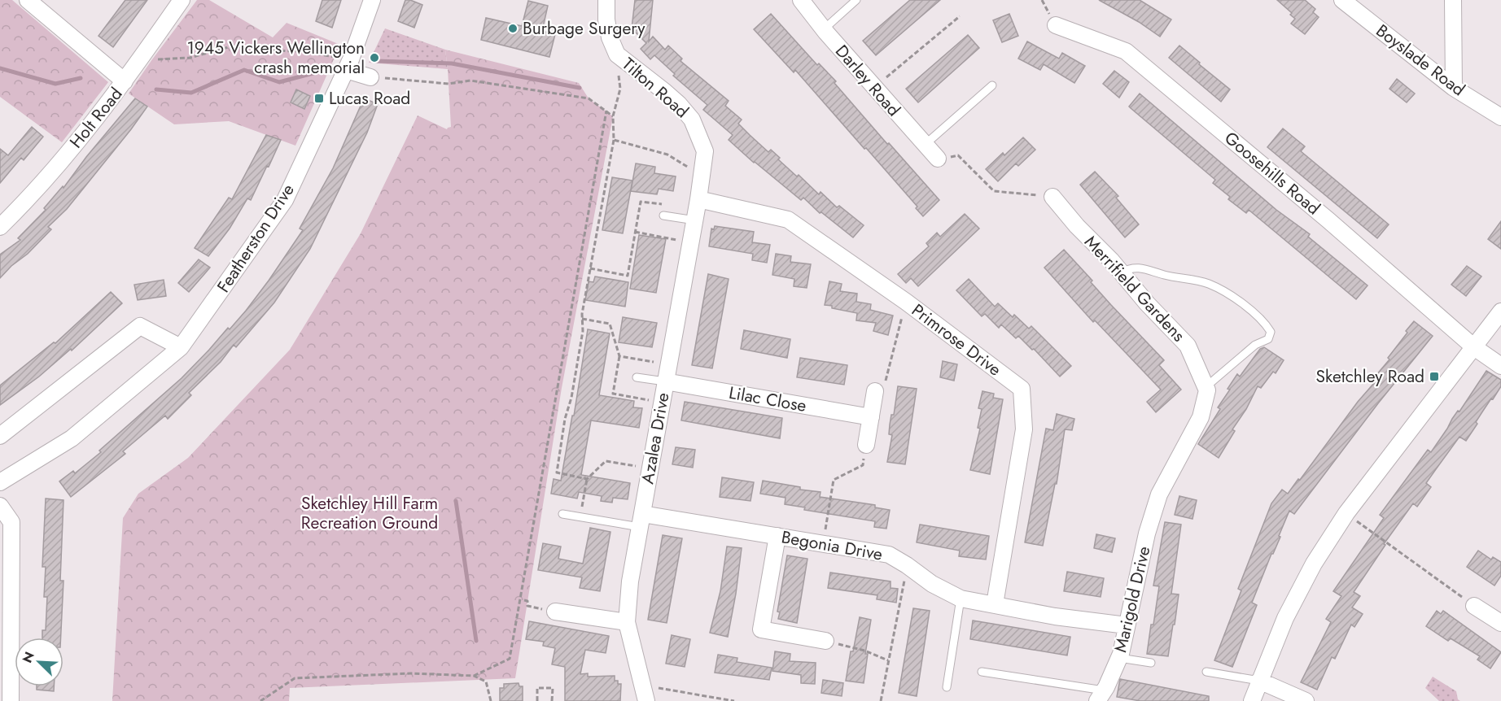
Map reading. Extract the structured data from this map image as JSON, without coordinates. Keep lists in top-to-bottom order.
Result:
{
  "streets": {
    "street": [
      "Boyslade Road",
      "Darley Road",
      "Tilton Road",
      "Holt Road",
      "Goosehills Road",
      "Featherston Drive",
      "Merrifield Gardens",
      "Primrose Drive",
      "Lilac Close",
      "Azalea Drive",
      "Begonia Drive",
      "Marigold Drive"
    ]
  },
  "crossings": [
    ["Tilton Road", "Azalea Drive"],
    ["Merrifield Gardens", "Marigold Drive"],
    ["Primrose Drive", "Azalea Drive"],
    ["Primrose Drive", "Begonia Drive"],
    ["Lilac Close", "Azalea Drive"],
    ["Azalea Drive", "Begonia Drive"],
    ["Begonia Drive", "Marigold Drive"]
  ],
  "parks": ["Sketchley Hill Farm Recreation Ground"],
  "places": {
    "other": ["Burbage Surgery", "1945 Vickers Wellington crash memorial"],
    "transit": ["Lucas Road", "Sketchley Road"]
  },
  "north": "top left"
}
